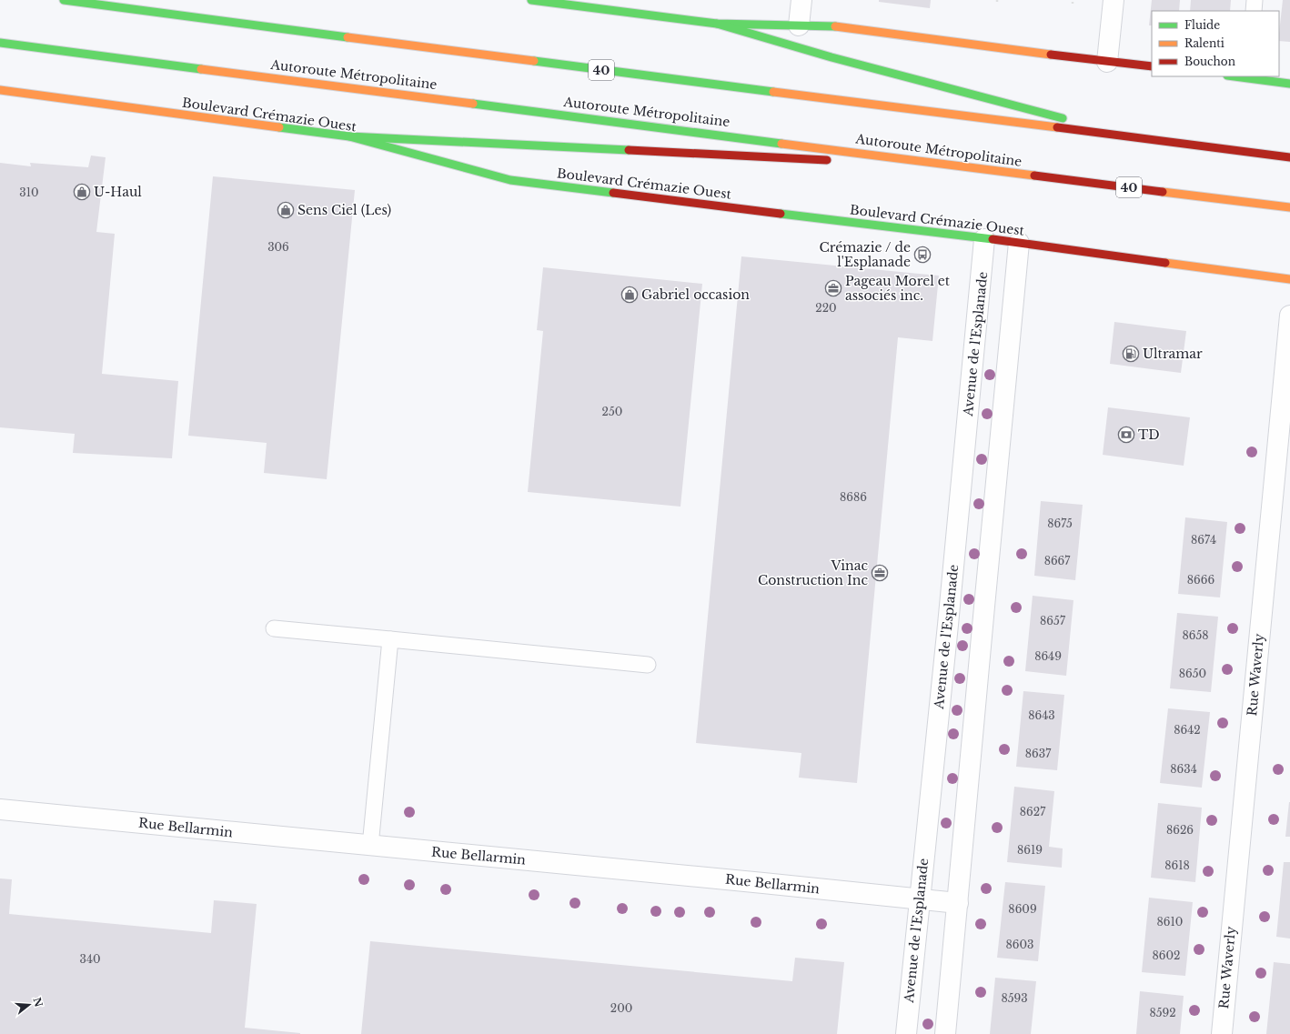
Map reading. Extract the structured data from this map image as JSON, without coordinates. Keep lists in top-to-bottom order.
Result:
{
  "streets": {
    "main road": ["40", "Autoroute Métropolitaine", "Boulevard Crémazie Ouest"],
    "street": ["Avenue de l'Esplanade", "Rue Waverly", "Rue Bellarmin"]
  },
  "crossings": [
    ["Boulevard Crémazie Ouest", "Avenue de l'Esplanade"],
    ["Avenue de l'Esplanade", "Rue Bellarmin"]
  ],
  "places": {
    "shop": ["U-Haul", "Sens Ciel (Les)", "Gabriel occasion"],
    "bus stop": ["Crémazie / de l'Esplanade"],
    "office": ["Pageau Morel et associés inc.", "Vinac Construction Inc"],
    "fuel station": ["Ultramar"],
    "bank": ["TD"]
  },
  "house_numbers": [
    "310",
    "306",
    "220",
    "250",
    "8686",
    "8675",
    "8674",
    "8667",
    "8666",
    "8657",
    "8658",
    "8649",
    "8650",
    "8643",
    "8642",
    "8637",
    "8634",
    "8627",
    "8626",
    "8619",
    "8618",
    "8609",
    "8610",
    "8603",
    "8602",
    "340",
    "8593",
    "200",
    "8592"
  ],
  "legend": ["Fluide", "Ralenti", "Bouchon"],
  "north": "right"
}
